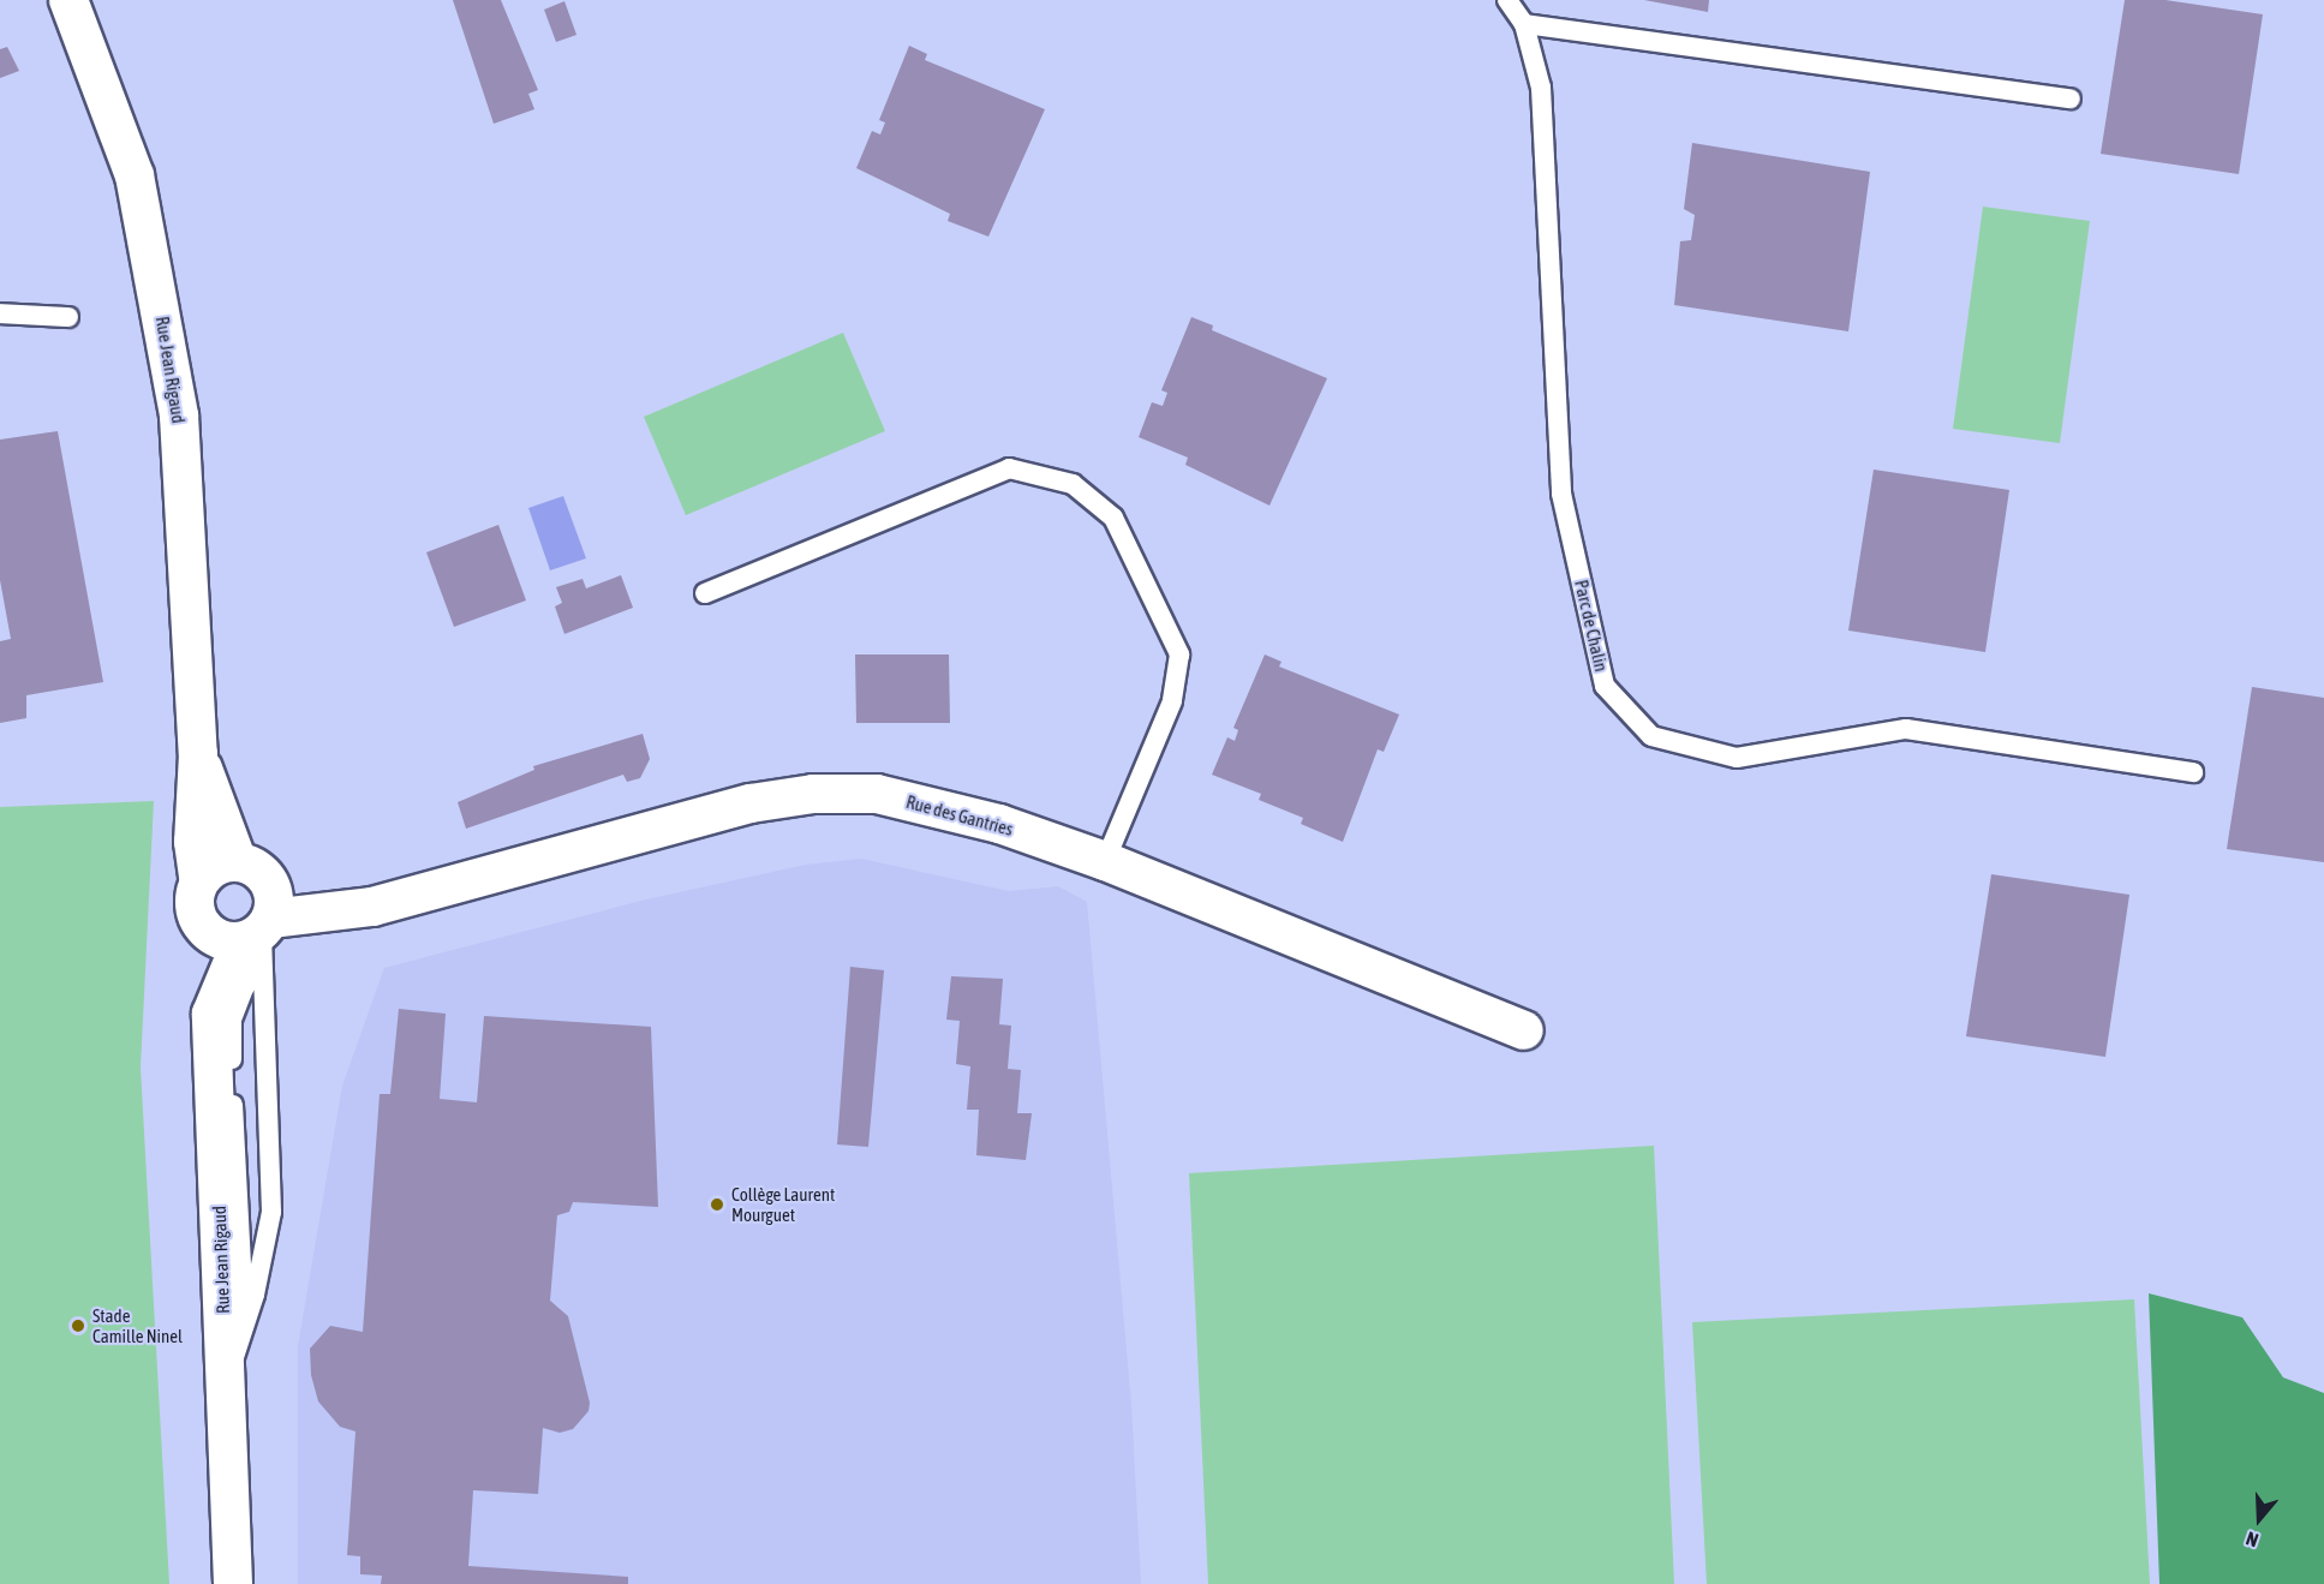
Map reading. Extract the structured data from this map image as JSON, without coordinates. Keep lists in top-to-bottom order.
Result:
{
  "streets": {
    "street": ["Rue Jean Rigaud", "Rue des Gantries"],
    "lane": ["Parc de Chalin"]
  },
  "crossings": [
    ["Rue Jean Rigaud", "Rue des Gantries"]
  ],
  "places": ["Collège Laurent Mourguet", "Stade Camille Ninel"],
  "north": "bottom"
}
